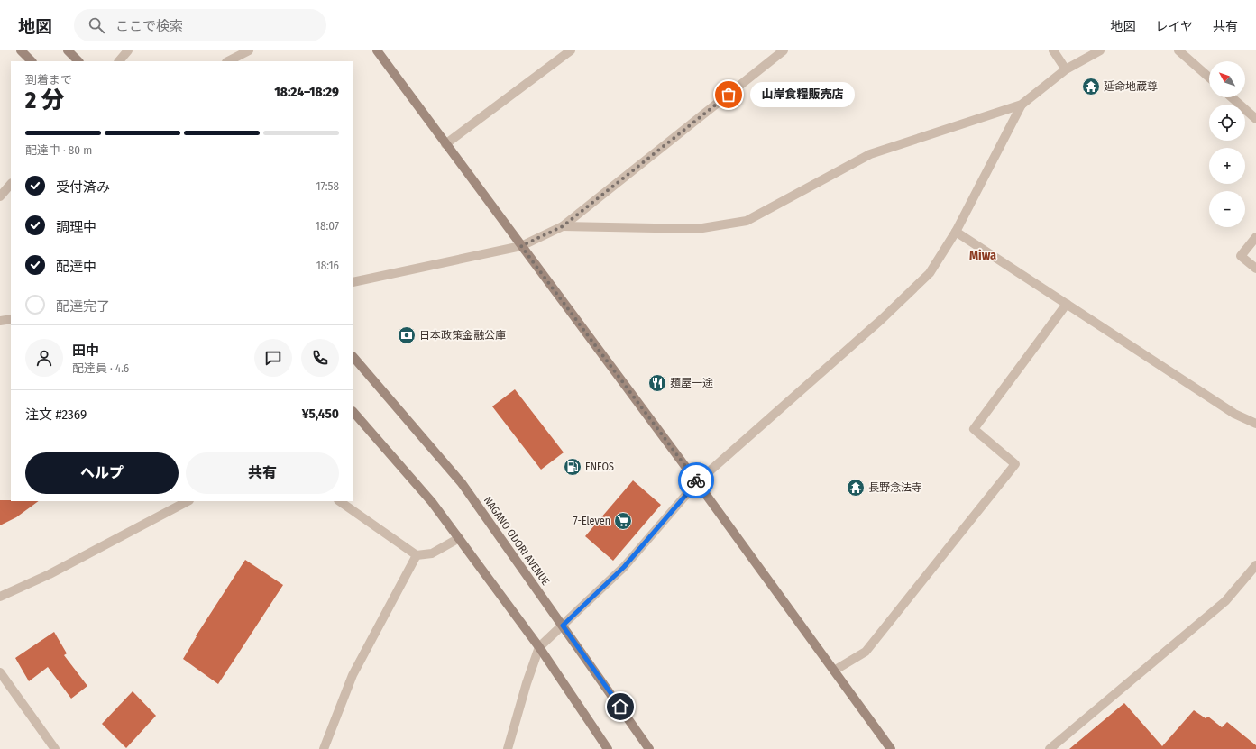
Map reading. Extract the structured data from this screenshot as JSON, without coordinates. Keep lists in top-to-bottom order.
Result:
{
  "streets": {
    "street": ["NAGANO ODORI AVENUE"]
  },
  "districts": ["Miwa"],
  "places": {
    "temple": ["延命地蔵尊", "長野念法寺"],
    "other": ["山岸食糧販売店"],
    "bank": ["日本政策金融公庫"],
    "restaurant": ["麺屋一途"],
    "fuel station": ["ENEOS"],
    "supermarket": ["7-Eleven"]
  },
  "north": "top left",
  "page": {
    "header": "地図",
    "search": "ここで検索",
    "nav": ["地図", "レイヤ", "共有"],
    "map_buttons": ["+", "−"],
    "heading": ["2 分", "到着まで", "18:24–18:29"],
    "panel": [
      "田中",
      "配達員 · 4.6",
      "注文 #2369",
      "¥5,450"
    ],
    "bubble": "山岸食糧販売店",
    "bar": "配達中 · 80 m",
    "list": [
      ["受付済み", "17:58"],
      ["調理中", "18:07"],
      ["配達中", "18:16"],
      "配達完了"
    ],
    "buttons": ["ヘルプ", "共有"]
  }
}
